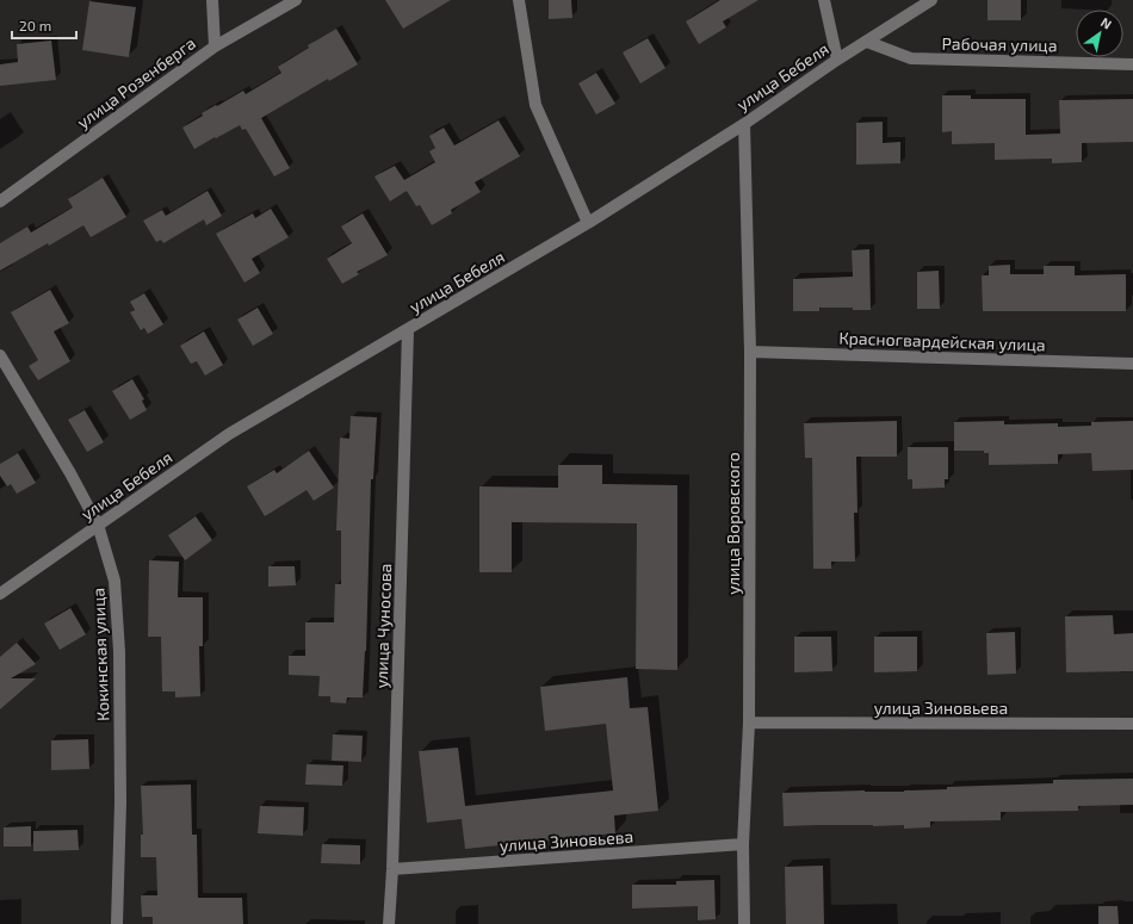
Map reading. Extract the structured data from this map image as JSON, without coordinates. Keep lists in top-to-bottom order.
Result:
{
  "streets": {
    "street": [
      "Рабочая улица",
      "улица Бебеля",
      "улица Розенберга",
      "Красногвардейская улица",
      "улица Воровского",
      "улица Чуносова",
      "Кокинская улица",
      "улица Зиновьева"
    ]
  },
  "crossings": [
    ["Рабочая улица", "улица Бебеля"],
    ["улица Бебеля", "улица Воровского"],
    ["улица Бебеля", "улица Чуносова"],
    ["улица Бебеля", "Кокинская улица"],
    ["Красногвардейская улица", "улица Воровского"],
    ["улица Воровского", "улица Зиновьева"],
    ["улица Чуносова", "улица Зиновьева"]
  ],
  "scale_bar": "20 m",
  "north": "top right"
}
